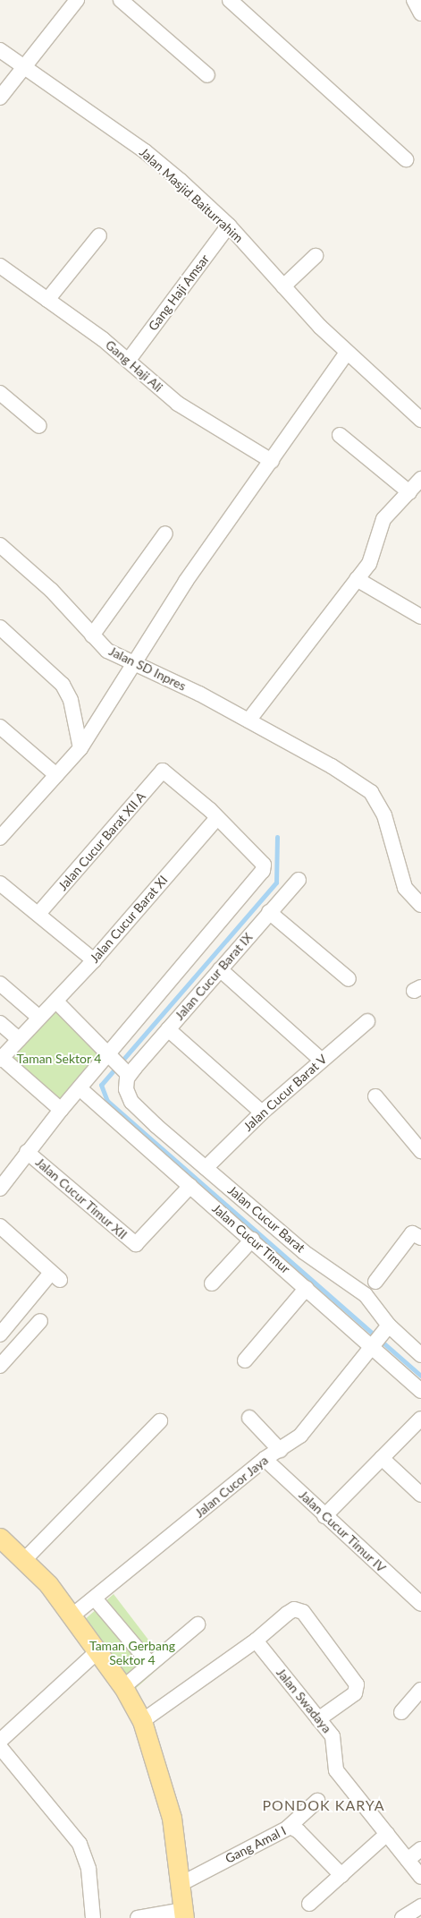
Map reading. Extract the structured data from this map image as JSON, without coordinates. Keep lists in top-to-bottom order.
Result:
{
  "streets": {
    "street": [
      "Jalan Masjid Baiturrahim",
      "Gang Haji Amsar",
      "Gang Haji Ali",
      "Jalan SD Inpres",
      "Jalan Cucur Barat XII A",
      "Jalan Cucur Barat XI",
      "Jalan Cucur Barat IX",
      "Jalan Cucur Barat V",
      "Jalan Cucur Timur XII",
      "Jalan Cucur Barat",
      "Jalan Cucur Timur",
      "Jalan Cucor Jaya",
      "Jalan Cucur Timur IV",
      "Jalan Swadaya",
      "Gang Amal I"
    ]
  },
  "crossings": [
    ["Jalan Masjid Baiturrahim", "Gang Haji Amsar"],
    ["Gang Haji Amsar", "Gang Haji Ali"],
    ["Jalan Cucur Barat XII A", "Jalan Cucur Barat XI"],
    ["Jalan Cucur Barat IX", "Jalan Cucur Barat"],
    ["Jalan Cucur Barat V", "Jalan Cucur Barat"],
    ["Jalan Cucur Timur XII", "Jalan Cucur Timur"],
    ["Jalan Cucur Barat", "Jalan Cucor Jaya"],
    ["Jalan Cucur Timur", "Jalan Cucor Jaya"],
    ["Jalan Cucor Jaya", "Jalan Cucur Timur IV"]
  ],
  "districts": ["PONDOK KARYA"],
  "parks": ["Taman Sektor 4", "Taman Gerbang Sektor 4"]
}
